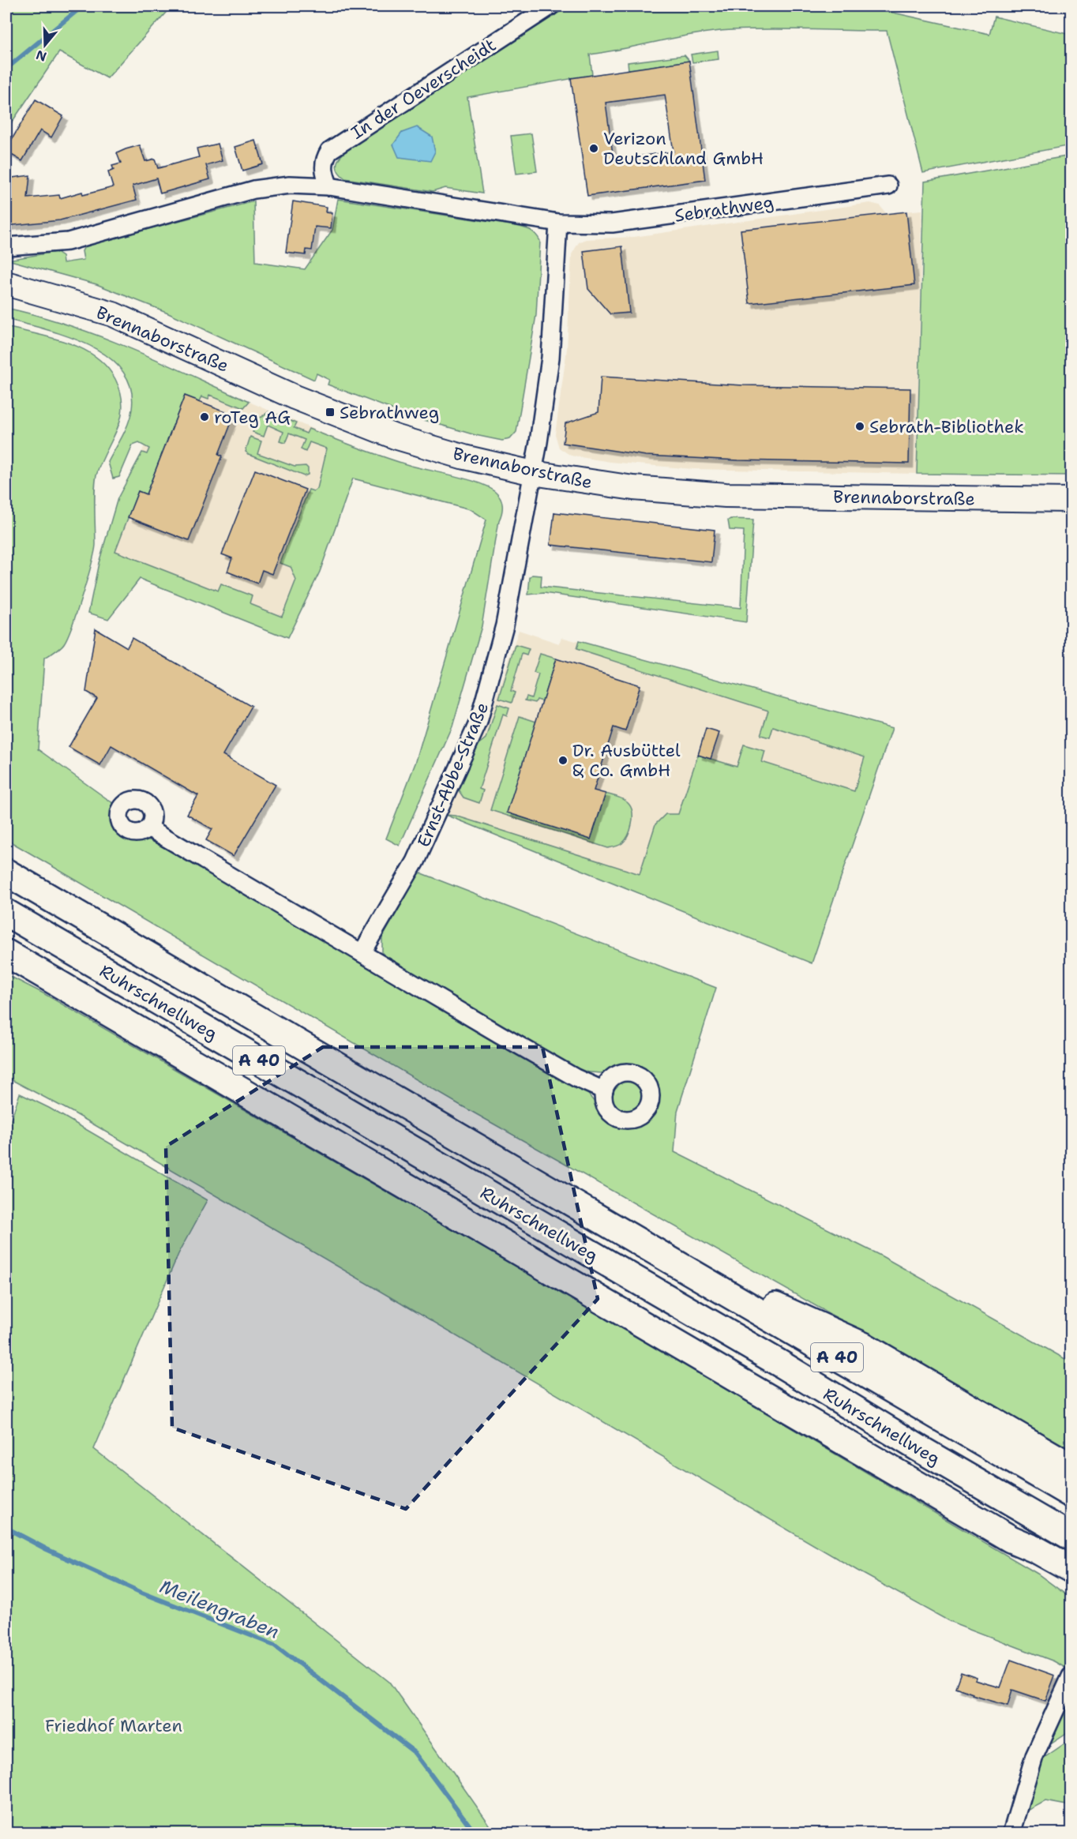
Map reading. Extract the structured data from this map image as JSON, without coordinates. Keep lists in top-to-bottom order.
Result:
{
  "streets": {
    "highway": ["Ruhrschnellweg", "A 40"],
    "main road": ["Brennaborstraße"],
    "street": ["In der Oeverscheidt", "Sebrathweg", "Ernst-Abbe-Straße"]
  },
  "crossings": [
    ["In der Oeverscheidt", "Sebrathweg"],
    ["Brennaborstraße", "Ernst-Abbe-Straße"]
  ],
  "water": ["Meilengraben"],
  "parks": ["Friedhof Marten"],
  "places": {
    "other": [
      "Verizon Deutschland GmbH",
      "roTeg AG",
      "Sebrath-Bibliothek",
      "Dr. Ausbüttel & Co. GmbH"
    ],
    "transit": ["Sebrathweg"]
  },
  "north": "bottom"
}
